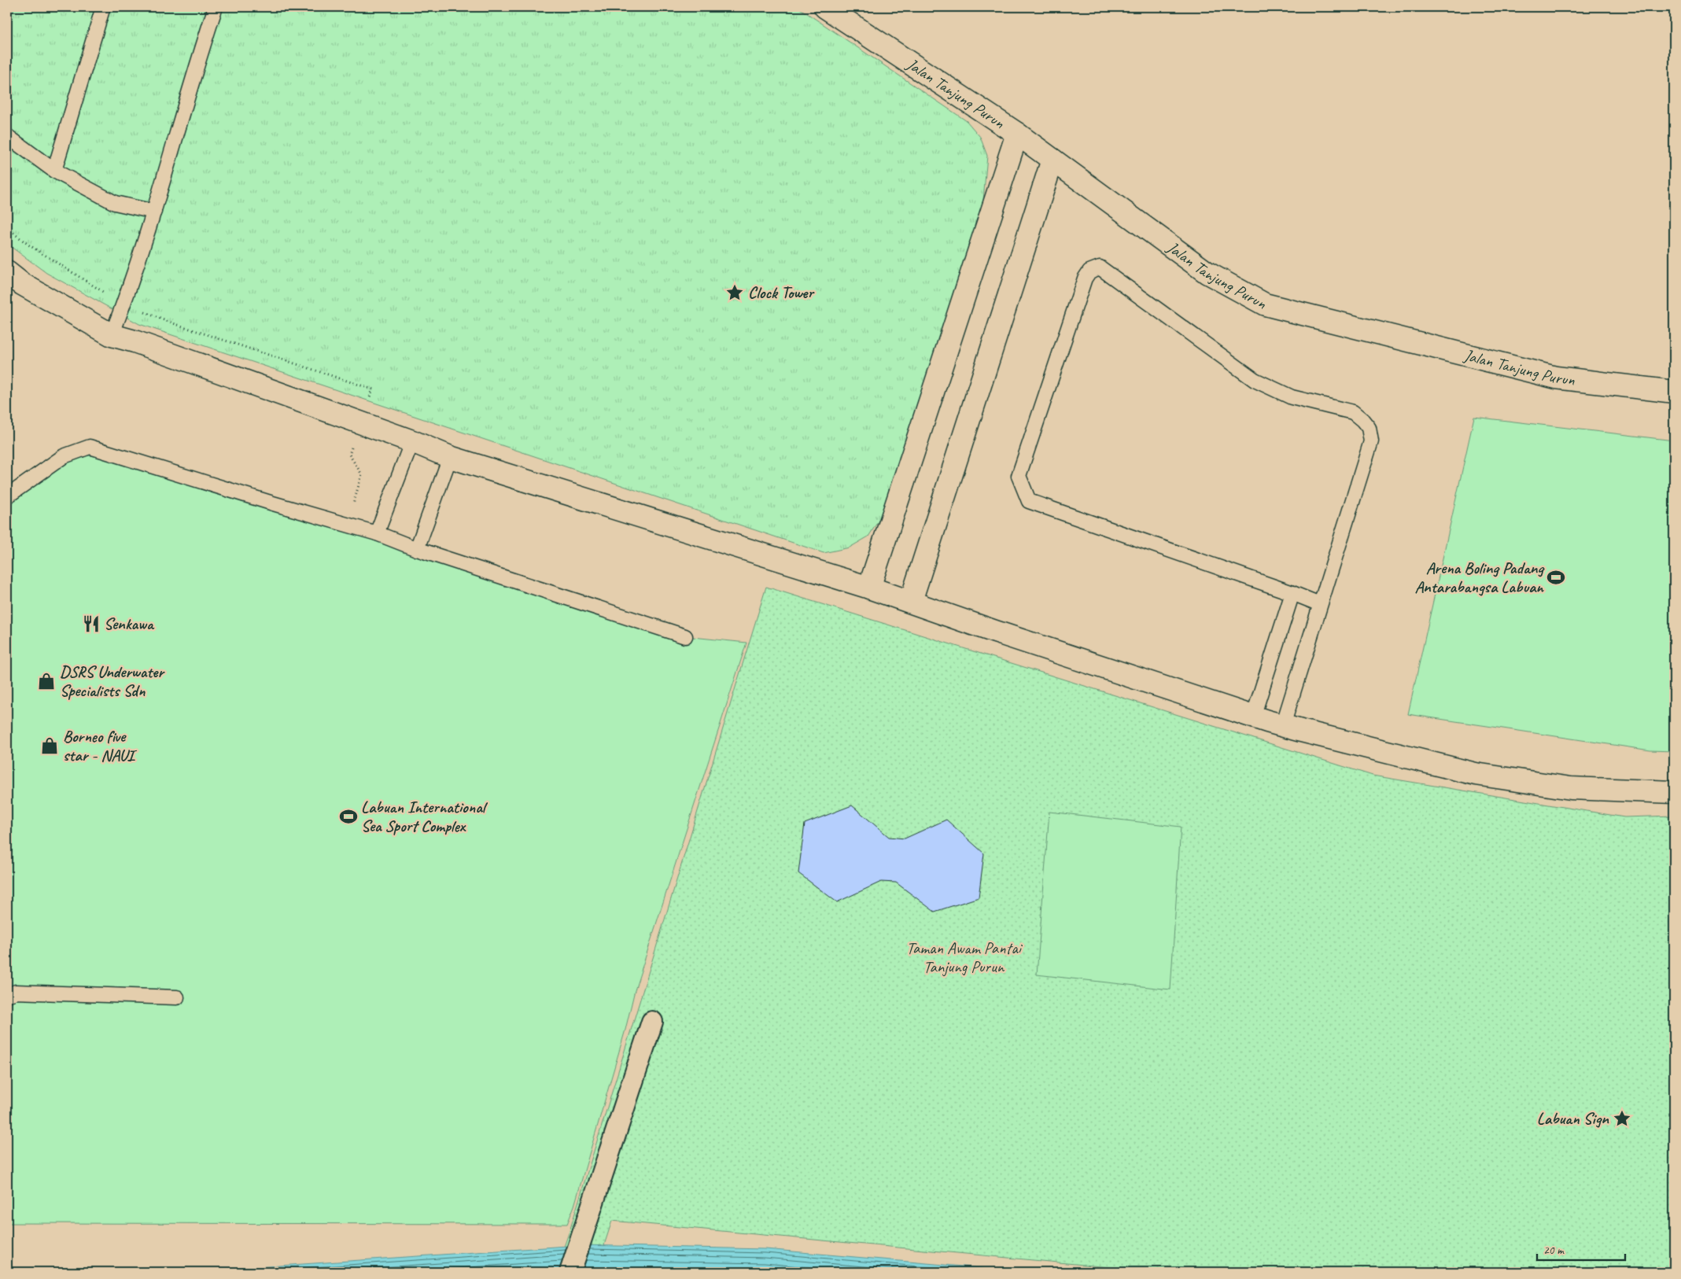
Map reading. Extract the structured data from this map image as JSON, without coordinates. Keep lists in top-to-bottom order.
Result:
{
  "streets": {
    "street": ["Jalan Tanjung Purun"]
  },
  "parks": ["Taman Awam Pantai Tanjung Purun"],
  "places": {
    "place": ["Clock Tower", "Labuan Sign"],
    "sports": ["Arena Boling Padang Antarabangsa Labuan", "Labuan International Sea Sport Complex"],
    "restaurant": ["Senkawa"],
    "shop": ["DSRS Underwater Specialists Sdn", "Borneo five star - NAUI"]
  },
  "scale_bar": "20 m"
}
